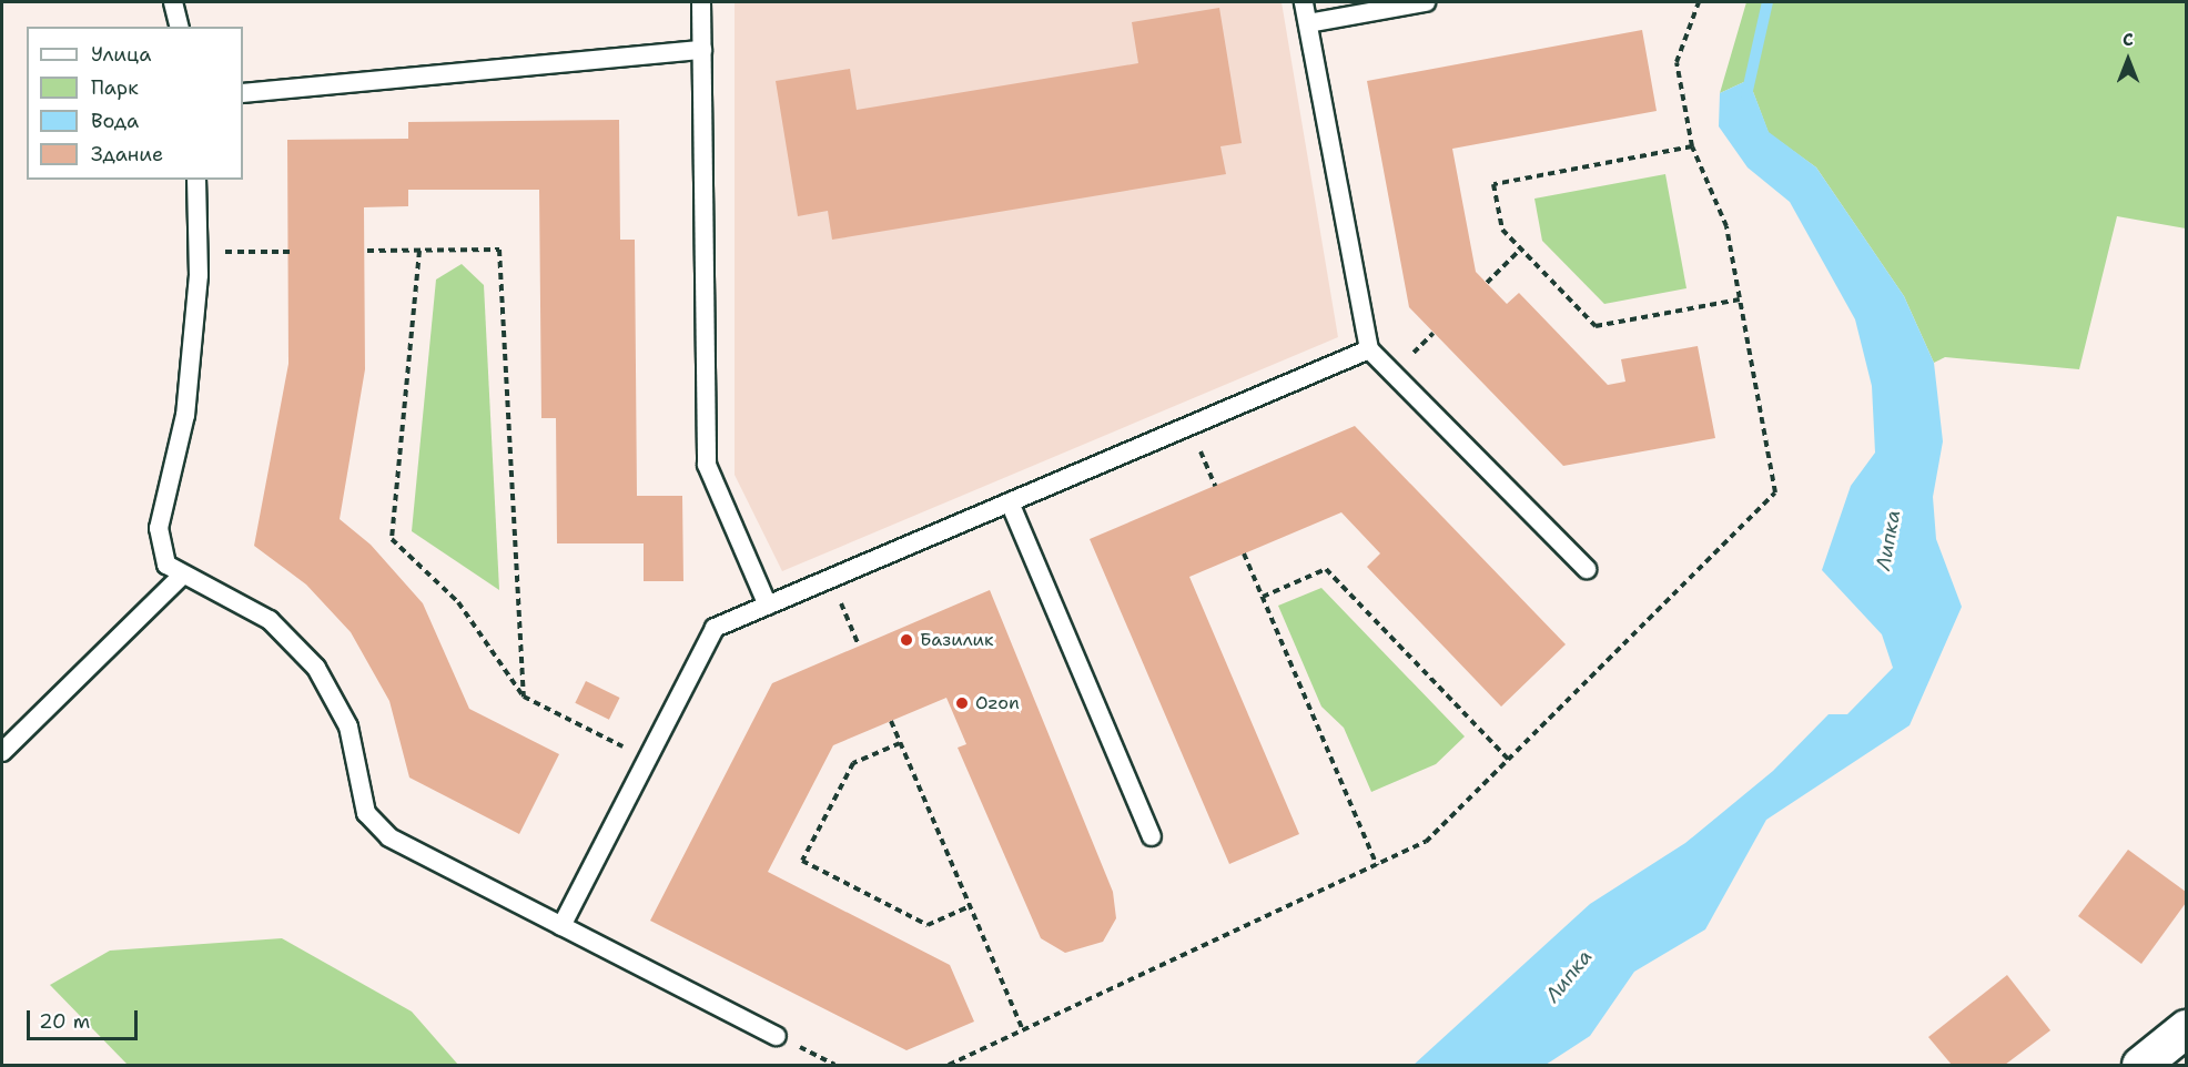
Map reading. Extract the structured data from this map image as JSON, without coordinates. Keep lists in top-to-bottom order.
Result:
{
  "water": ["Липка"],
  "places": ["Базилик", "Ozon"],
  "legend": [
    "Улица",
    "Парк",
    "Вода",
    "Здание"
  ],
  "scale_bar": "20 m",
  "north": "top"
}
